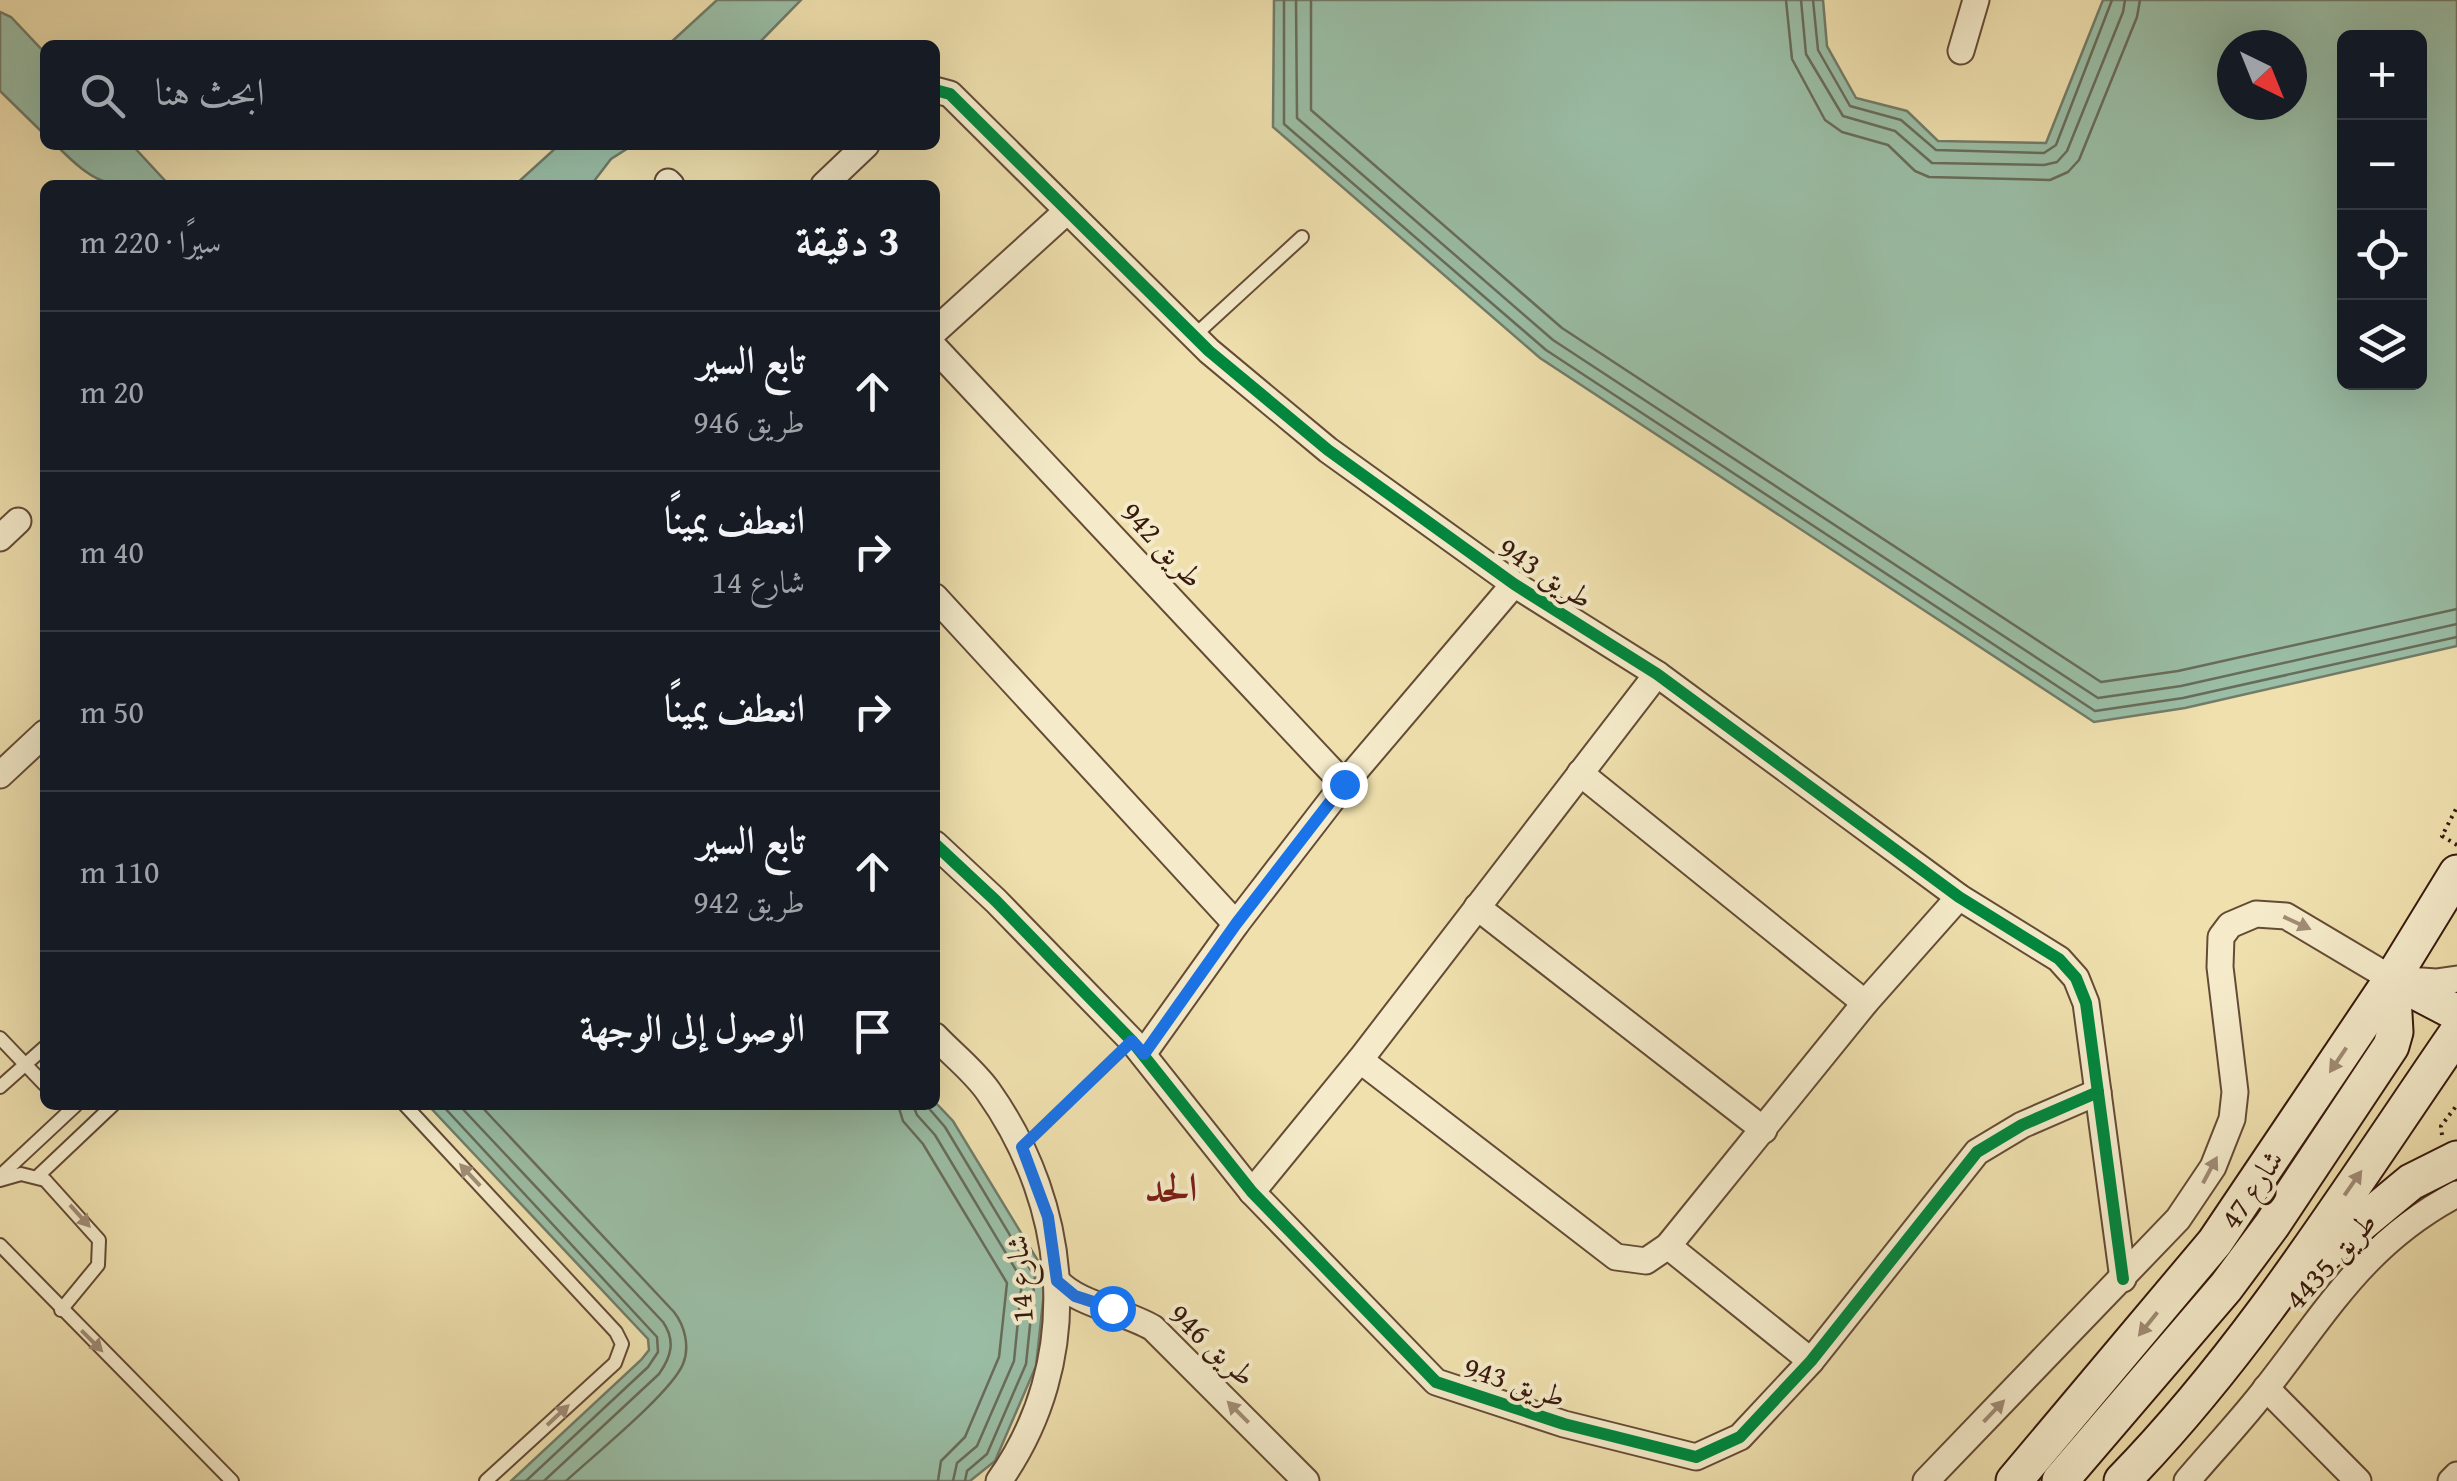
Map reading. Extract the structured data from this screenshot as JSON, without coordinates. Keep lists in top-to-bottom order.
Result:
{
  "streets": {
    "street": [
      "طريق 942",
      "طريق 943",
      "شارع 47",
      "طريق 4435",
      "شارع 14",
      "طريق 946"
    ]
  },
  "crossings": [
    ["شارع 14", "طريق 946"]
  ],
  "one_way": ["طريق 946"],
  "districts": ["الحد"],
  "north": "bottom right",
  "page": {
    "map_buttons": ["+", "−"],
    "search": "ابحث هنا",
    "heading": ["3 دقيقة", "سيرًا · 220 m"],
    "list": [
      ["تابع السير", "طريق 946", "20 m"],
      ["انعطف يمينًا", "شارع 14", "40 m"],
      ["انعطف يمينًا", "50 m"],
      ["تابع السير", "طريق 942", "110 m"],
      "الوصول إلى الوجهة"
    ]
  }
}
